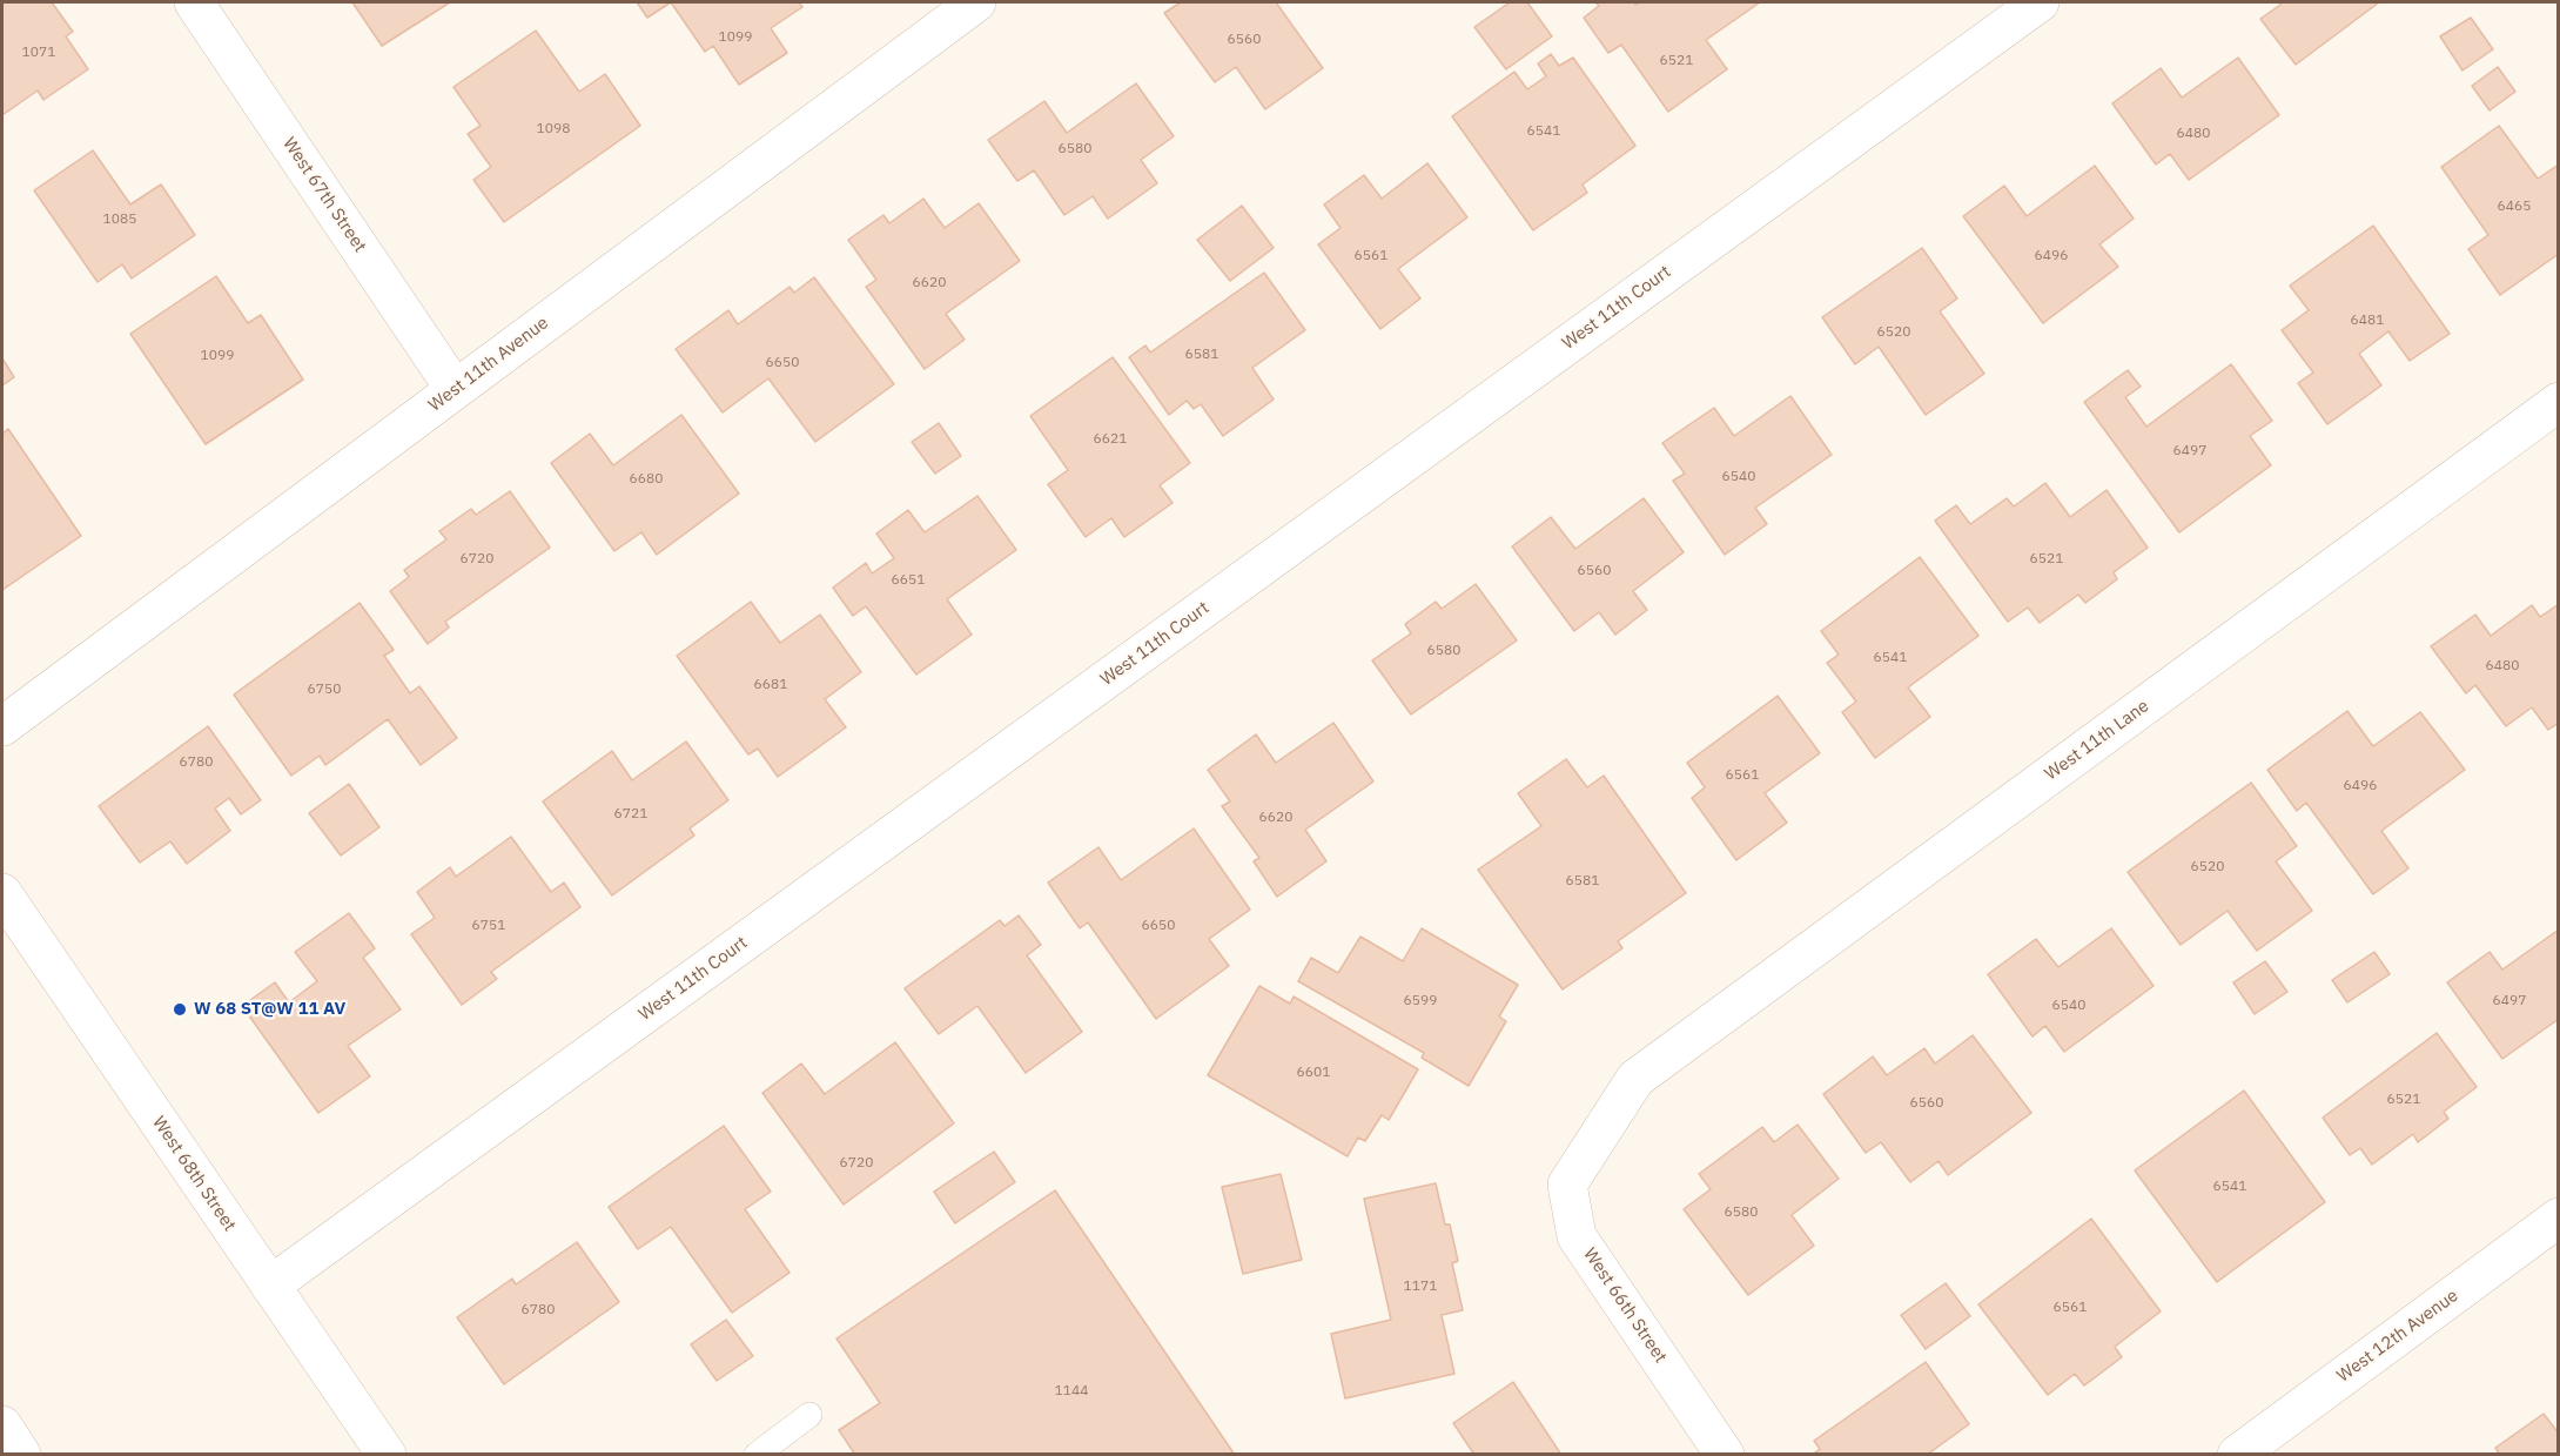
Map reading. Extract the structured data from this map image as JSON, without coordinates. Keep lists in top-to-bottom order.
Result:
{
  "streets": {
    "street": [
      "West 67th Street",
      "West 11th Court",
      "West 11th Avenue",
      "West 11th Lane",
      "West 68th Street",
      "West 66th Street",
      "West 12th Avenue"
    ]
  },
  "crossings": [
    ["West 67th Street", "West 11th Avenue"],
    ["West 11th Court", "West 68th Street"],
    ["West 11th Lane", "West 66th Street"]
  ],
  "places": ["W 68 ST@W 11 AV"],
  "house_numbers": [
    "1099",
    "6560",
    "1071",
    "6521",
    "1098",
    "6541",
    "6480",
    "6580",
    "6465",
    "1085",
    "6561",
    "6496",
    "6620",
    "6481",
    "6520",
    "6581",
    "1099",
    "6650",
    "6621",
    "6497",
    "6540",
    "6680",
    "6720",
    "6521",
    "6560",
    "6651",
    "6580",
    "6541",
    "6480",
    "6681",
    "6750",
    "6780",
    "6561",
    "6496",
    "6721",
    "6620",
    "6520",
    "6581",
    "6751",
    "6650",
    "6599",
    "6497",
    "6540",
    "6601",
    "6521",
    "6560",
    "6720",
    "6541",
    "6580",
    "1171",
    "6561",
    "6780",
    "1144"
  ]
}
